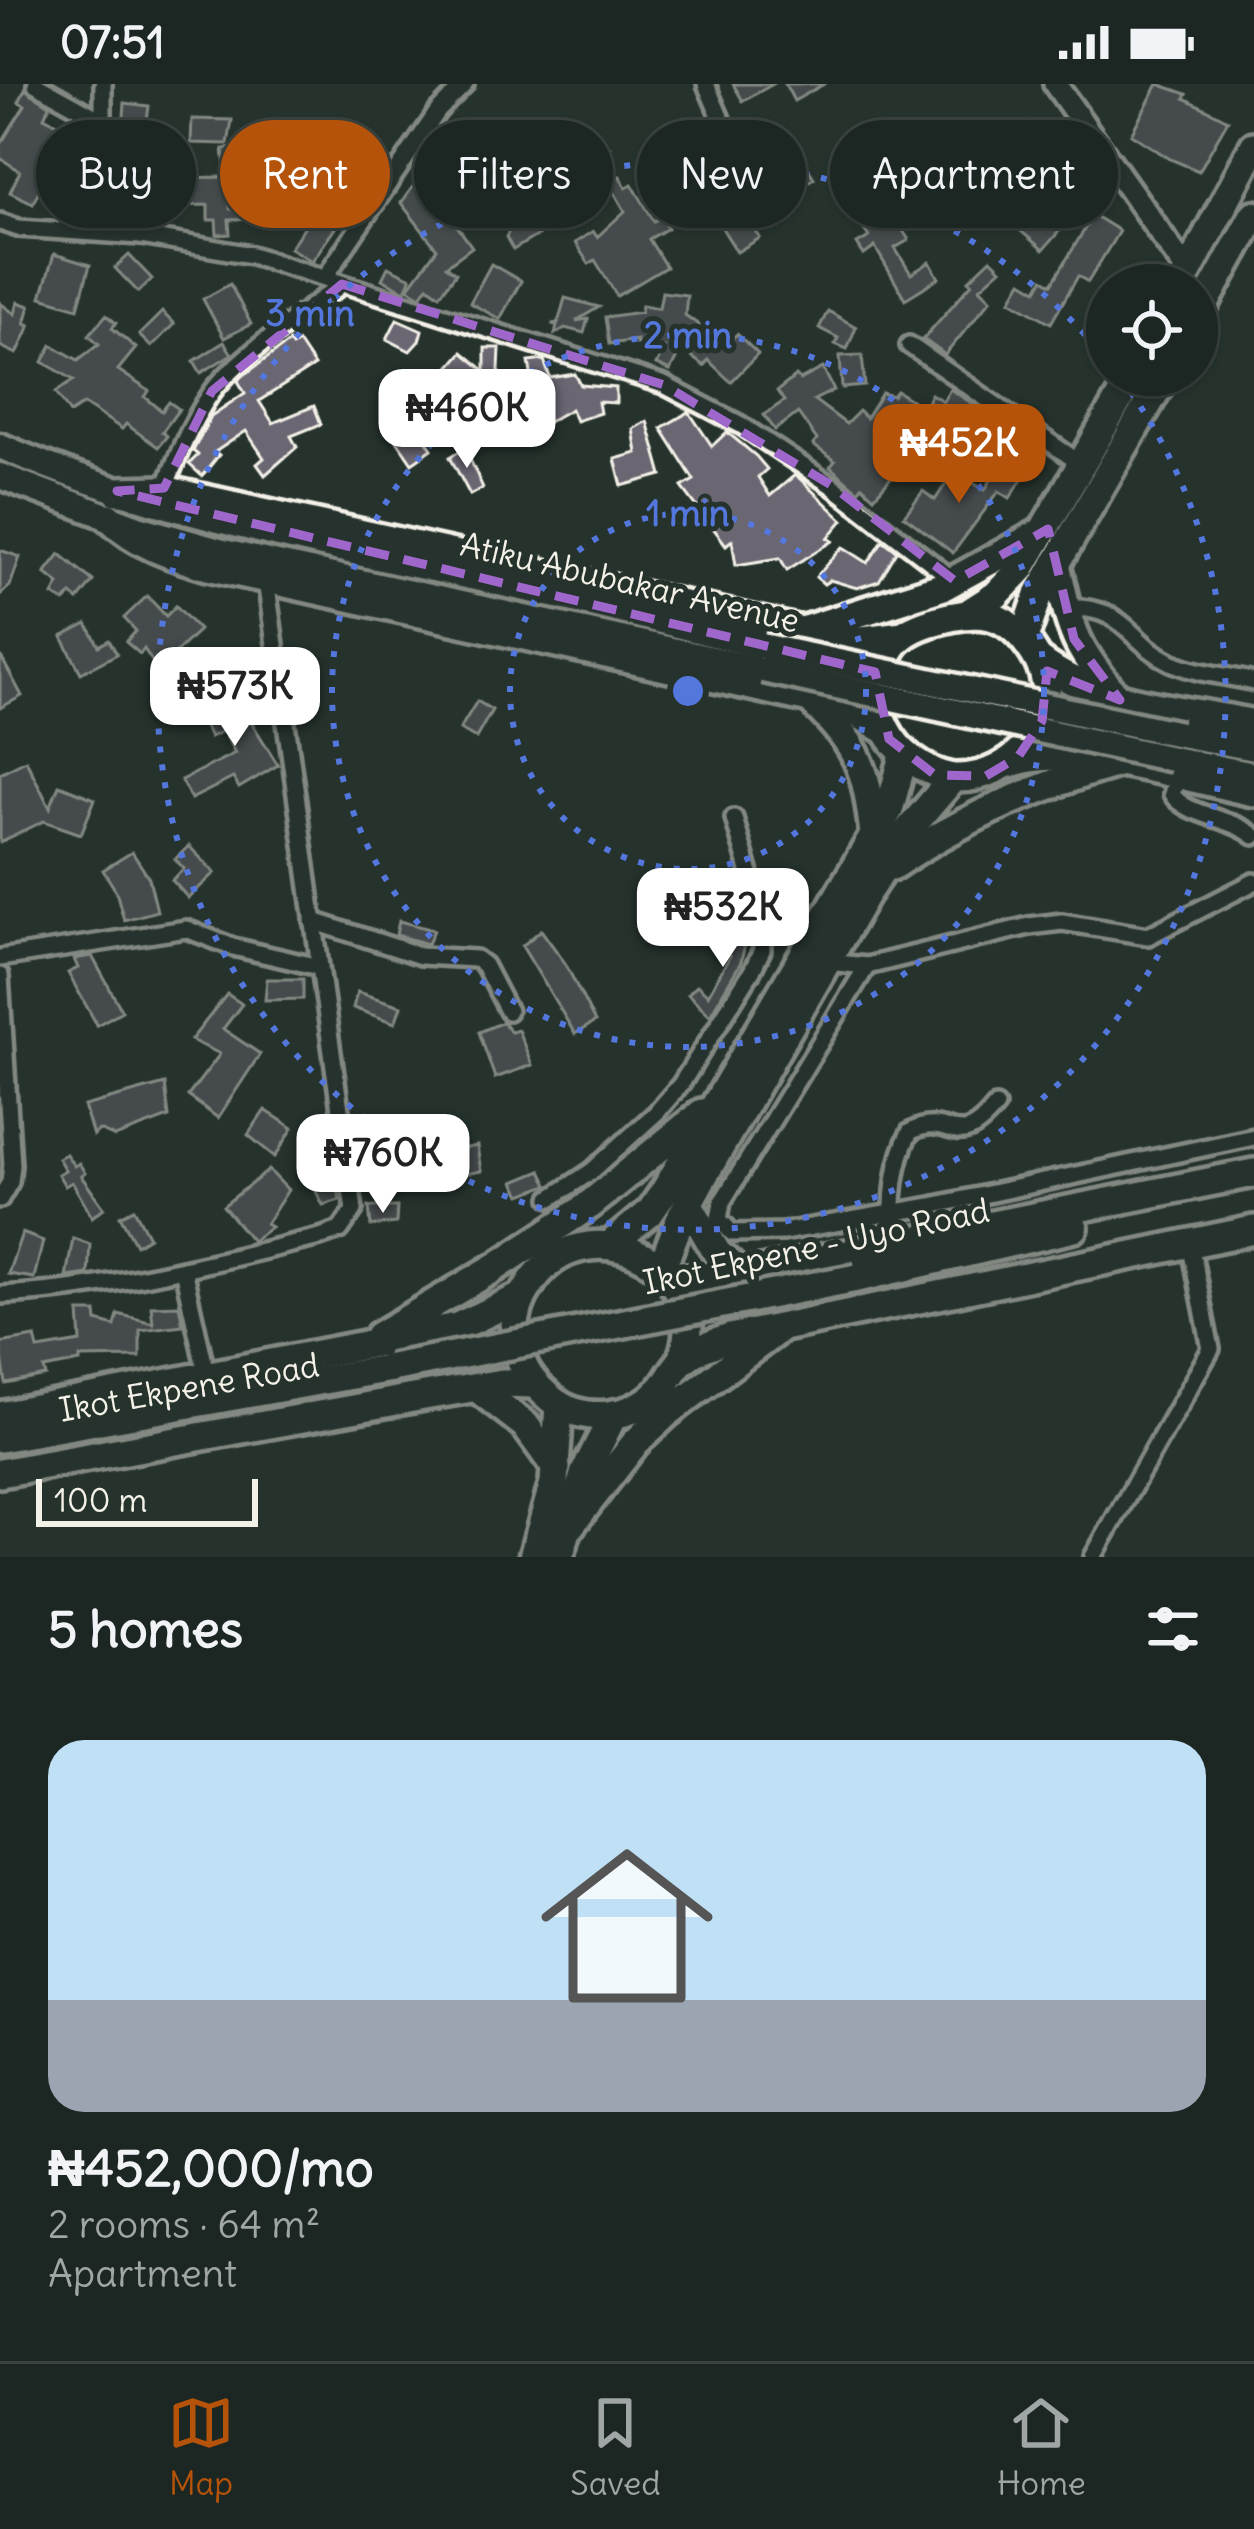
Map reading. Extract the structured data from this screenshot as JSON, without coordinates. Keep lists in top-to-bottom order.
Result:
{
  "streets": {
    "highway": ["Ikot Ekpene - Uyo Road", "Ikot Ekpene Road"],
    "main road": ["Atiku Abubakar Avenue"]
  },
  "crossings": [
    ["Ikot Ekpene - Uyo Road", "Ikot Ekpene Road"]
  ],
  "scale_bar": "100 m",
  "page": {
    "status": "07:51",
    "chip": [
      "Buy",
      "Rent",
      "Filters",
      "New",
      "Apartment"
    ],
    "price": [
      "₦460K",
      "₦452K",
      "₦573K",
      "₦532K",
      "₦760K"
    ],
    "scale": "100 m",
    "heading": "5 homes",
    "list": [
      {
        "name": "₦452,000/mo",
        "note": "2 rooms · 64 m² · Apartment"
      }
    ],
    "tabs": ["Map", "Saved", "Home"]
  },
  "rings": ["3 min", "2 min", "1 min"]
}
